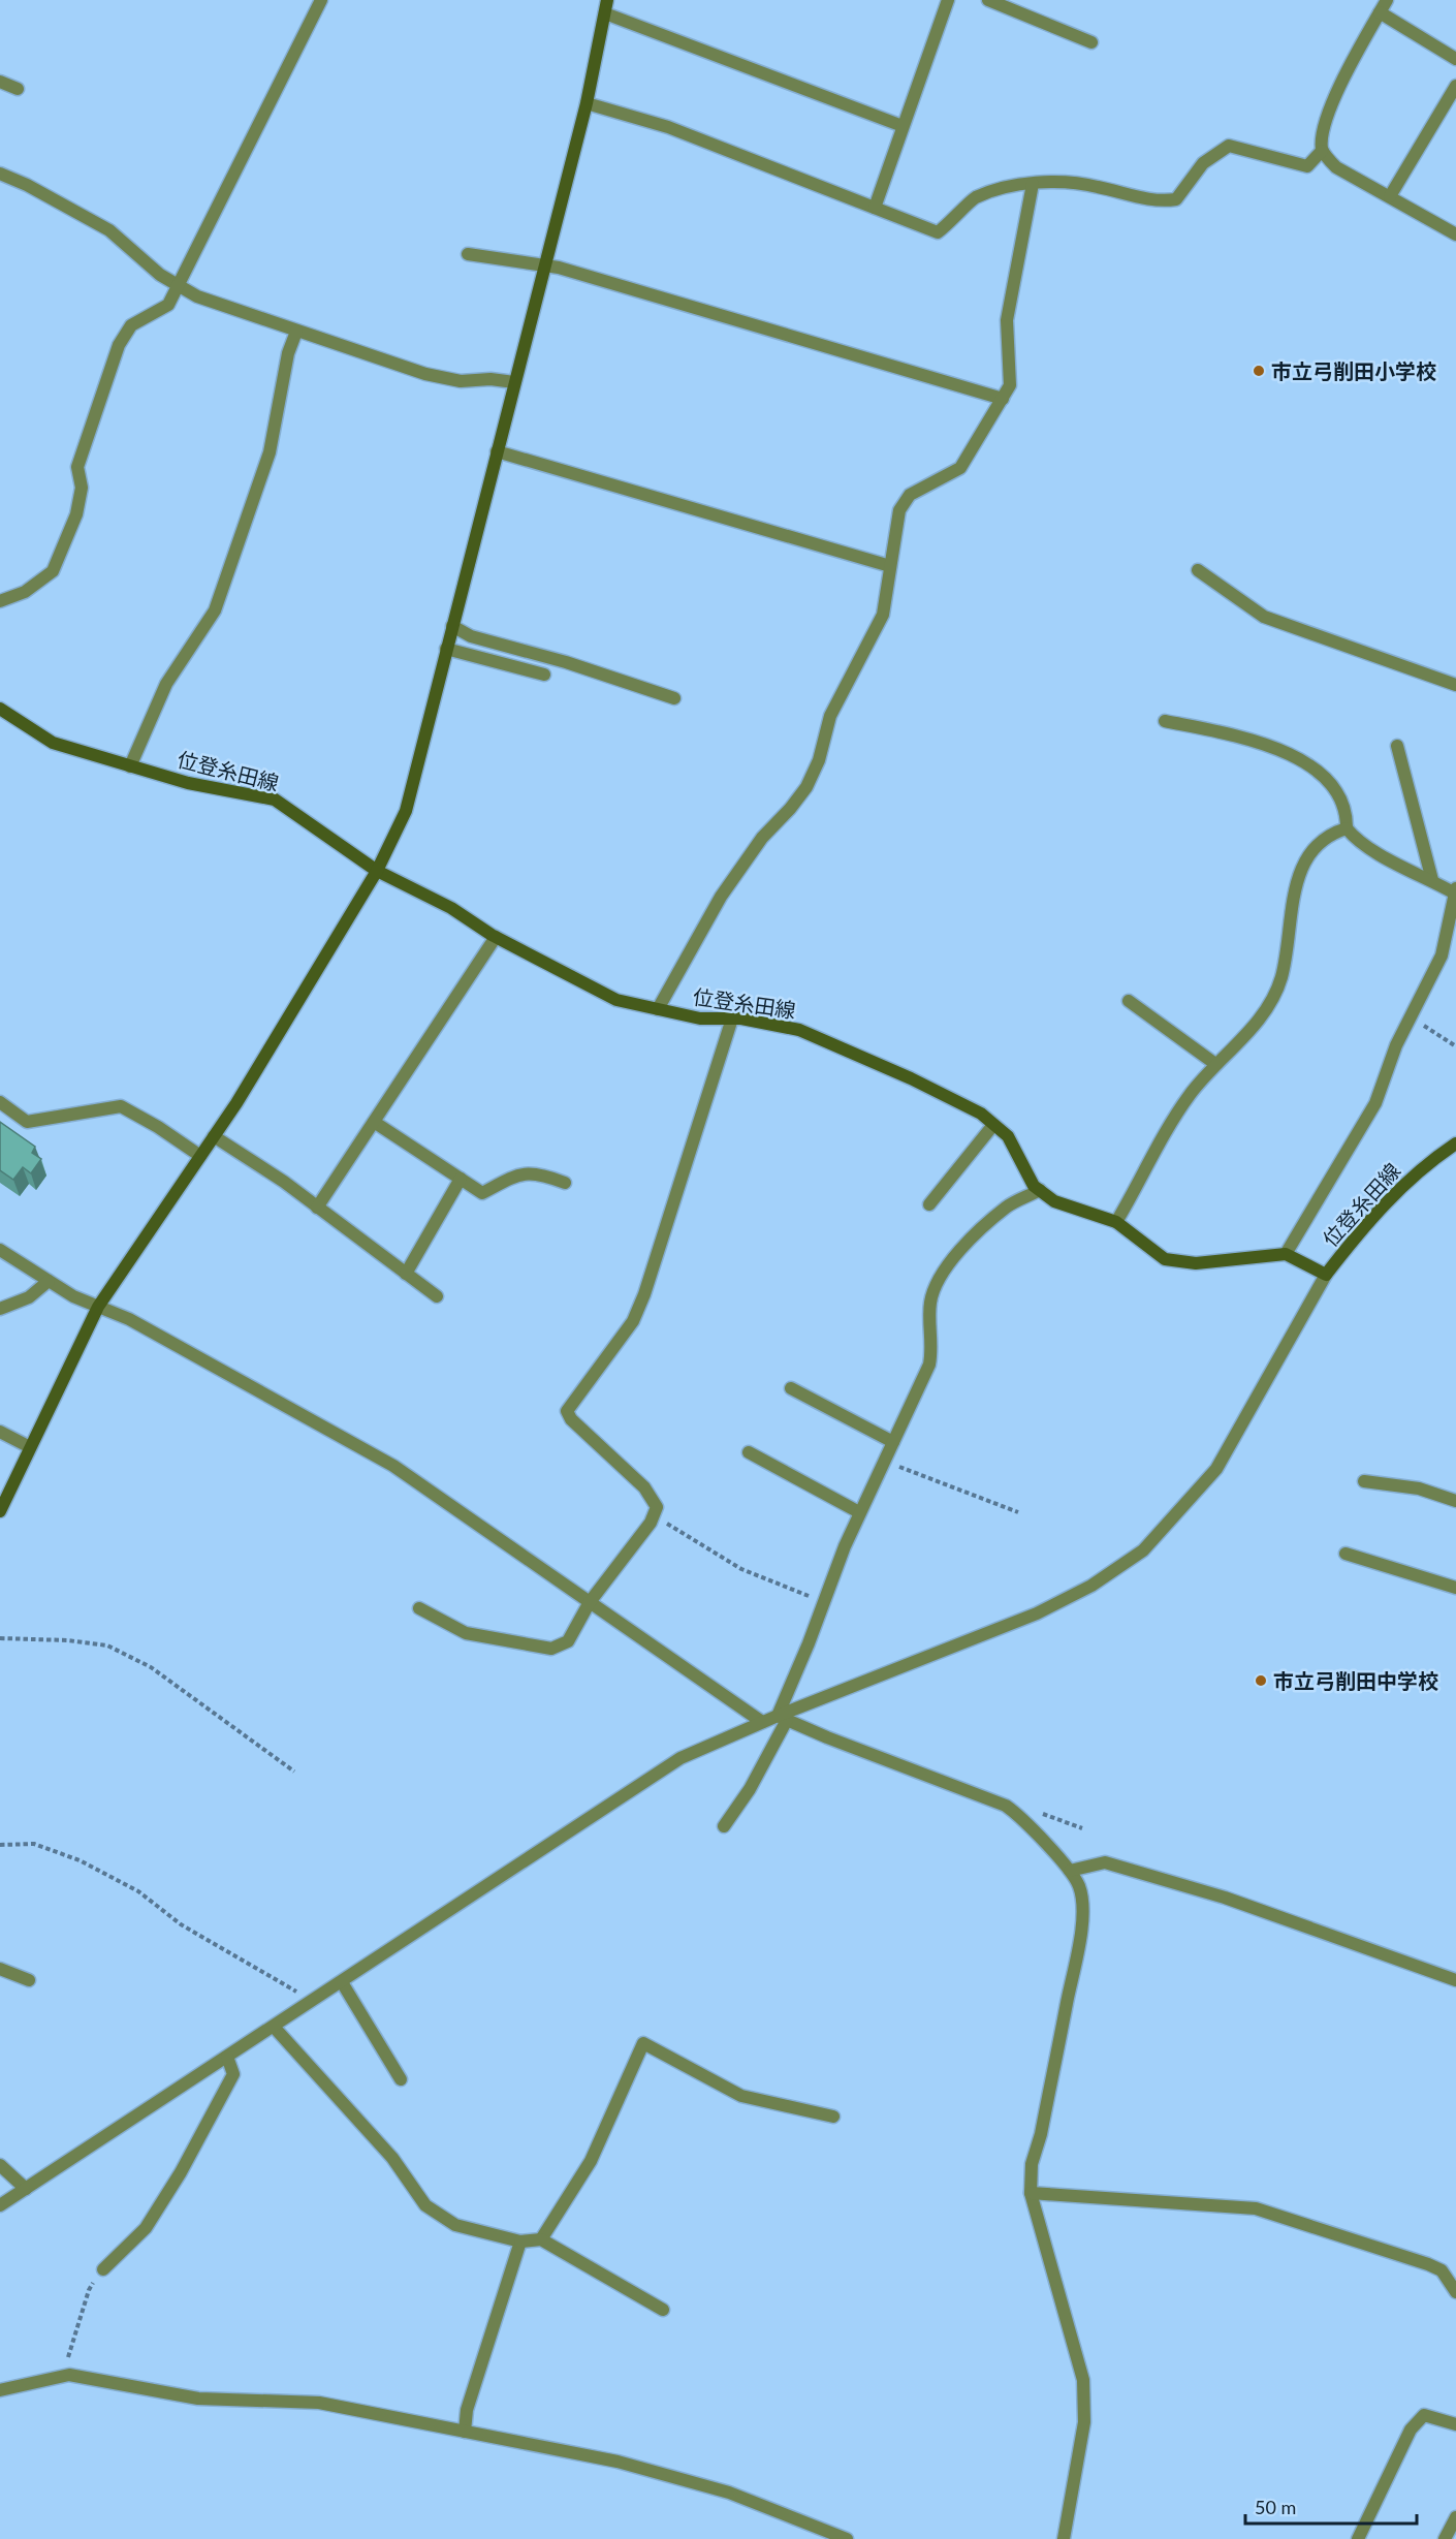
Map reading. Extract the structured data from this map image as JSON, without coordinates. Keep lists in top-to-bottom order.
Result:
{
  "streets": {
    "main road": ["位登糸田線"]
  },
  "places": ["市立弓削田小学校", "市立弓削田中学校"],
  "scale_bar": "50 m"
}
